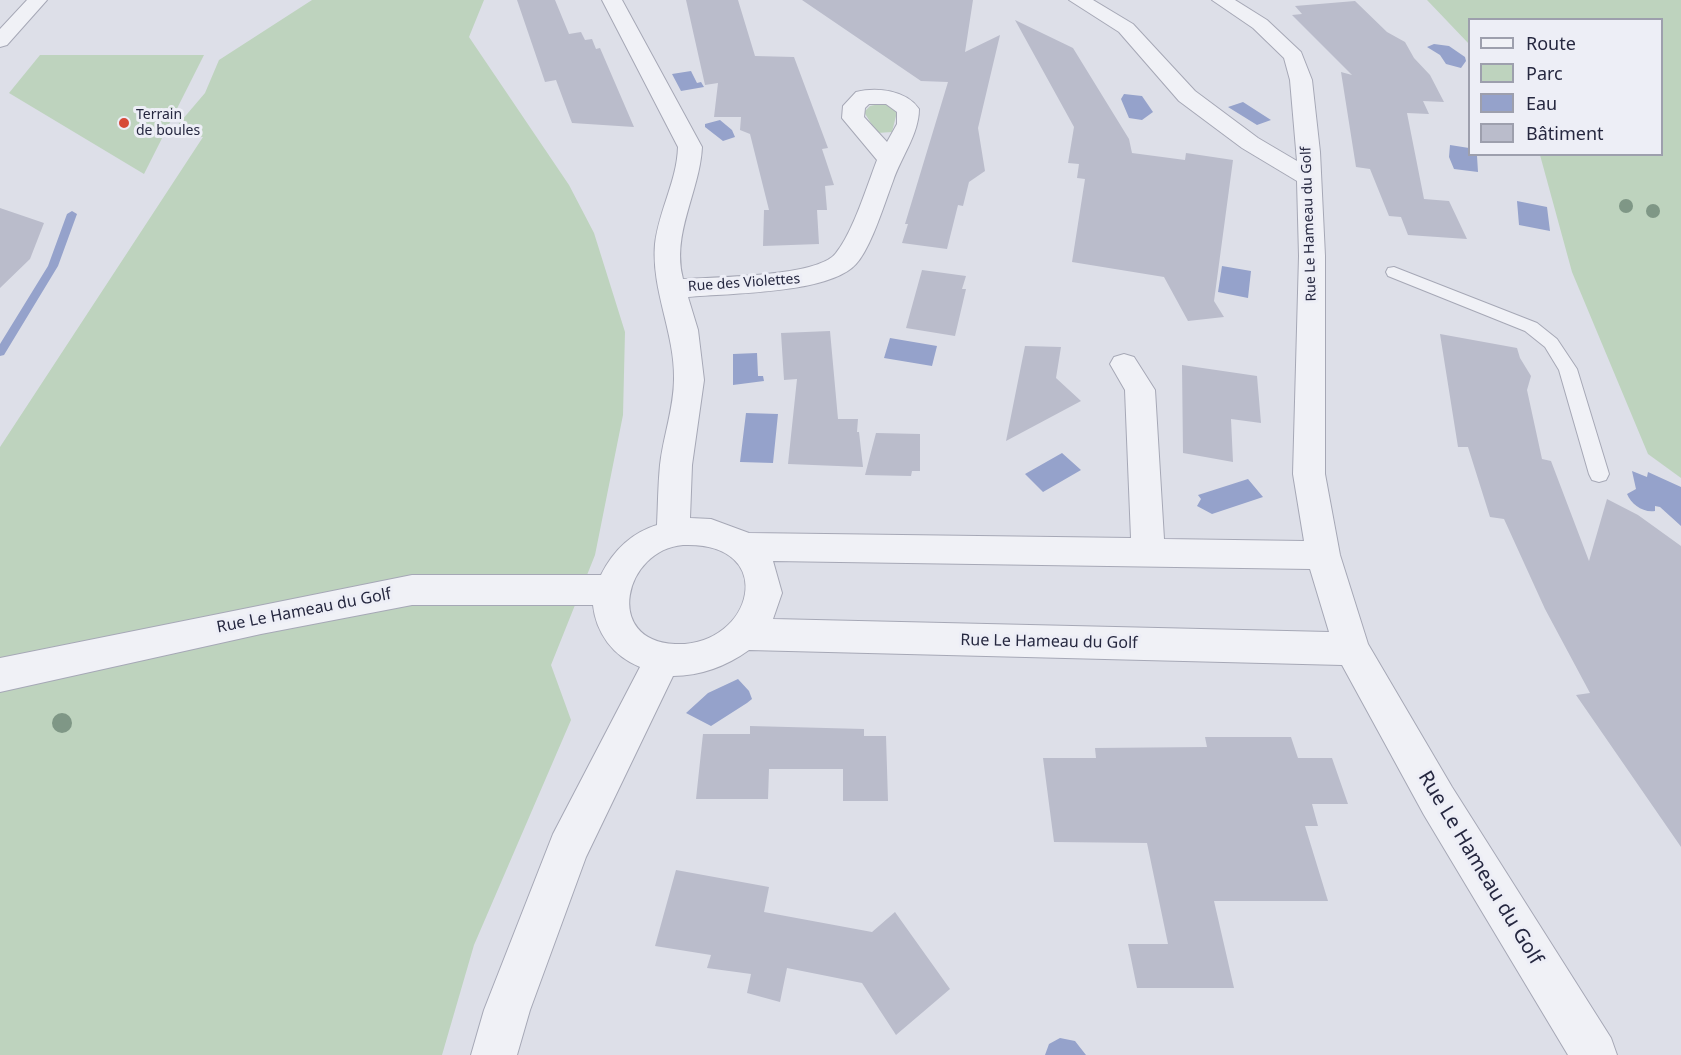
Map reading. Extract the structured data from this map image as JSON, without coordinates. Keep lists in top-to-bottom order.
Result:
{
  "streets": {
    "street": ["Rue Le Hameau du Golf", "Rue des Violettes"]
  },
  "places": ["Terrain de boules"],
  "legend": [
    "Route",
    "Parc",
    "Eau",
    "Bâtiment"
  ]
}
